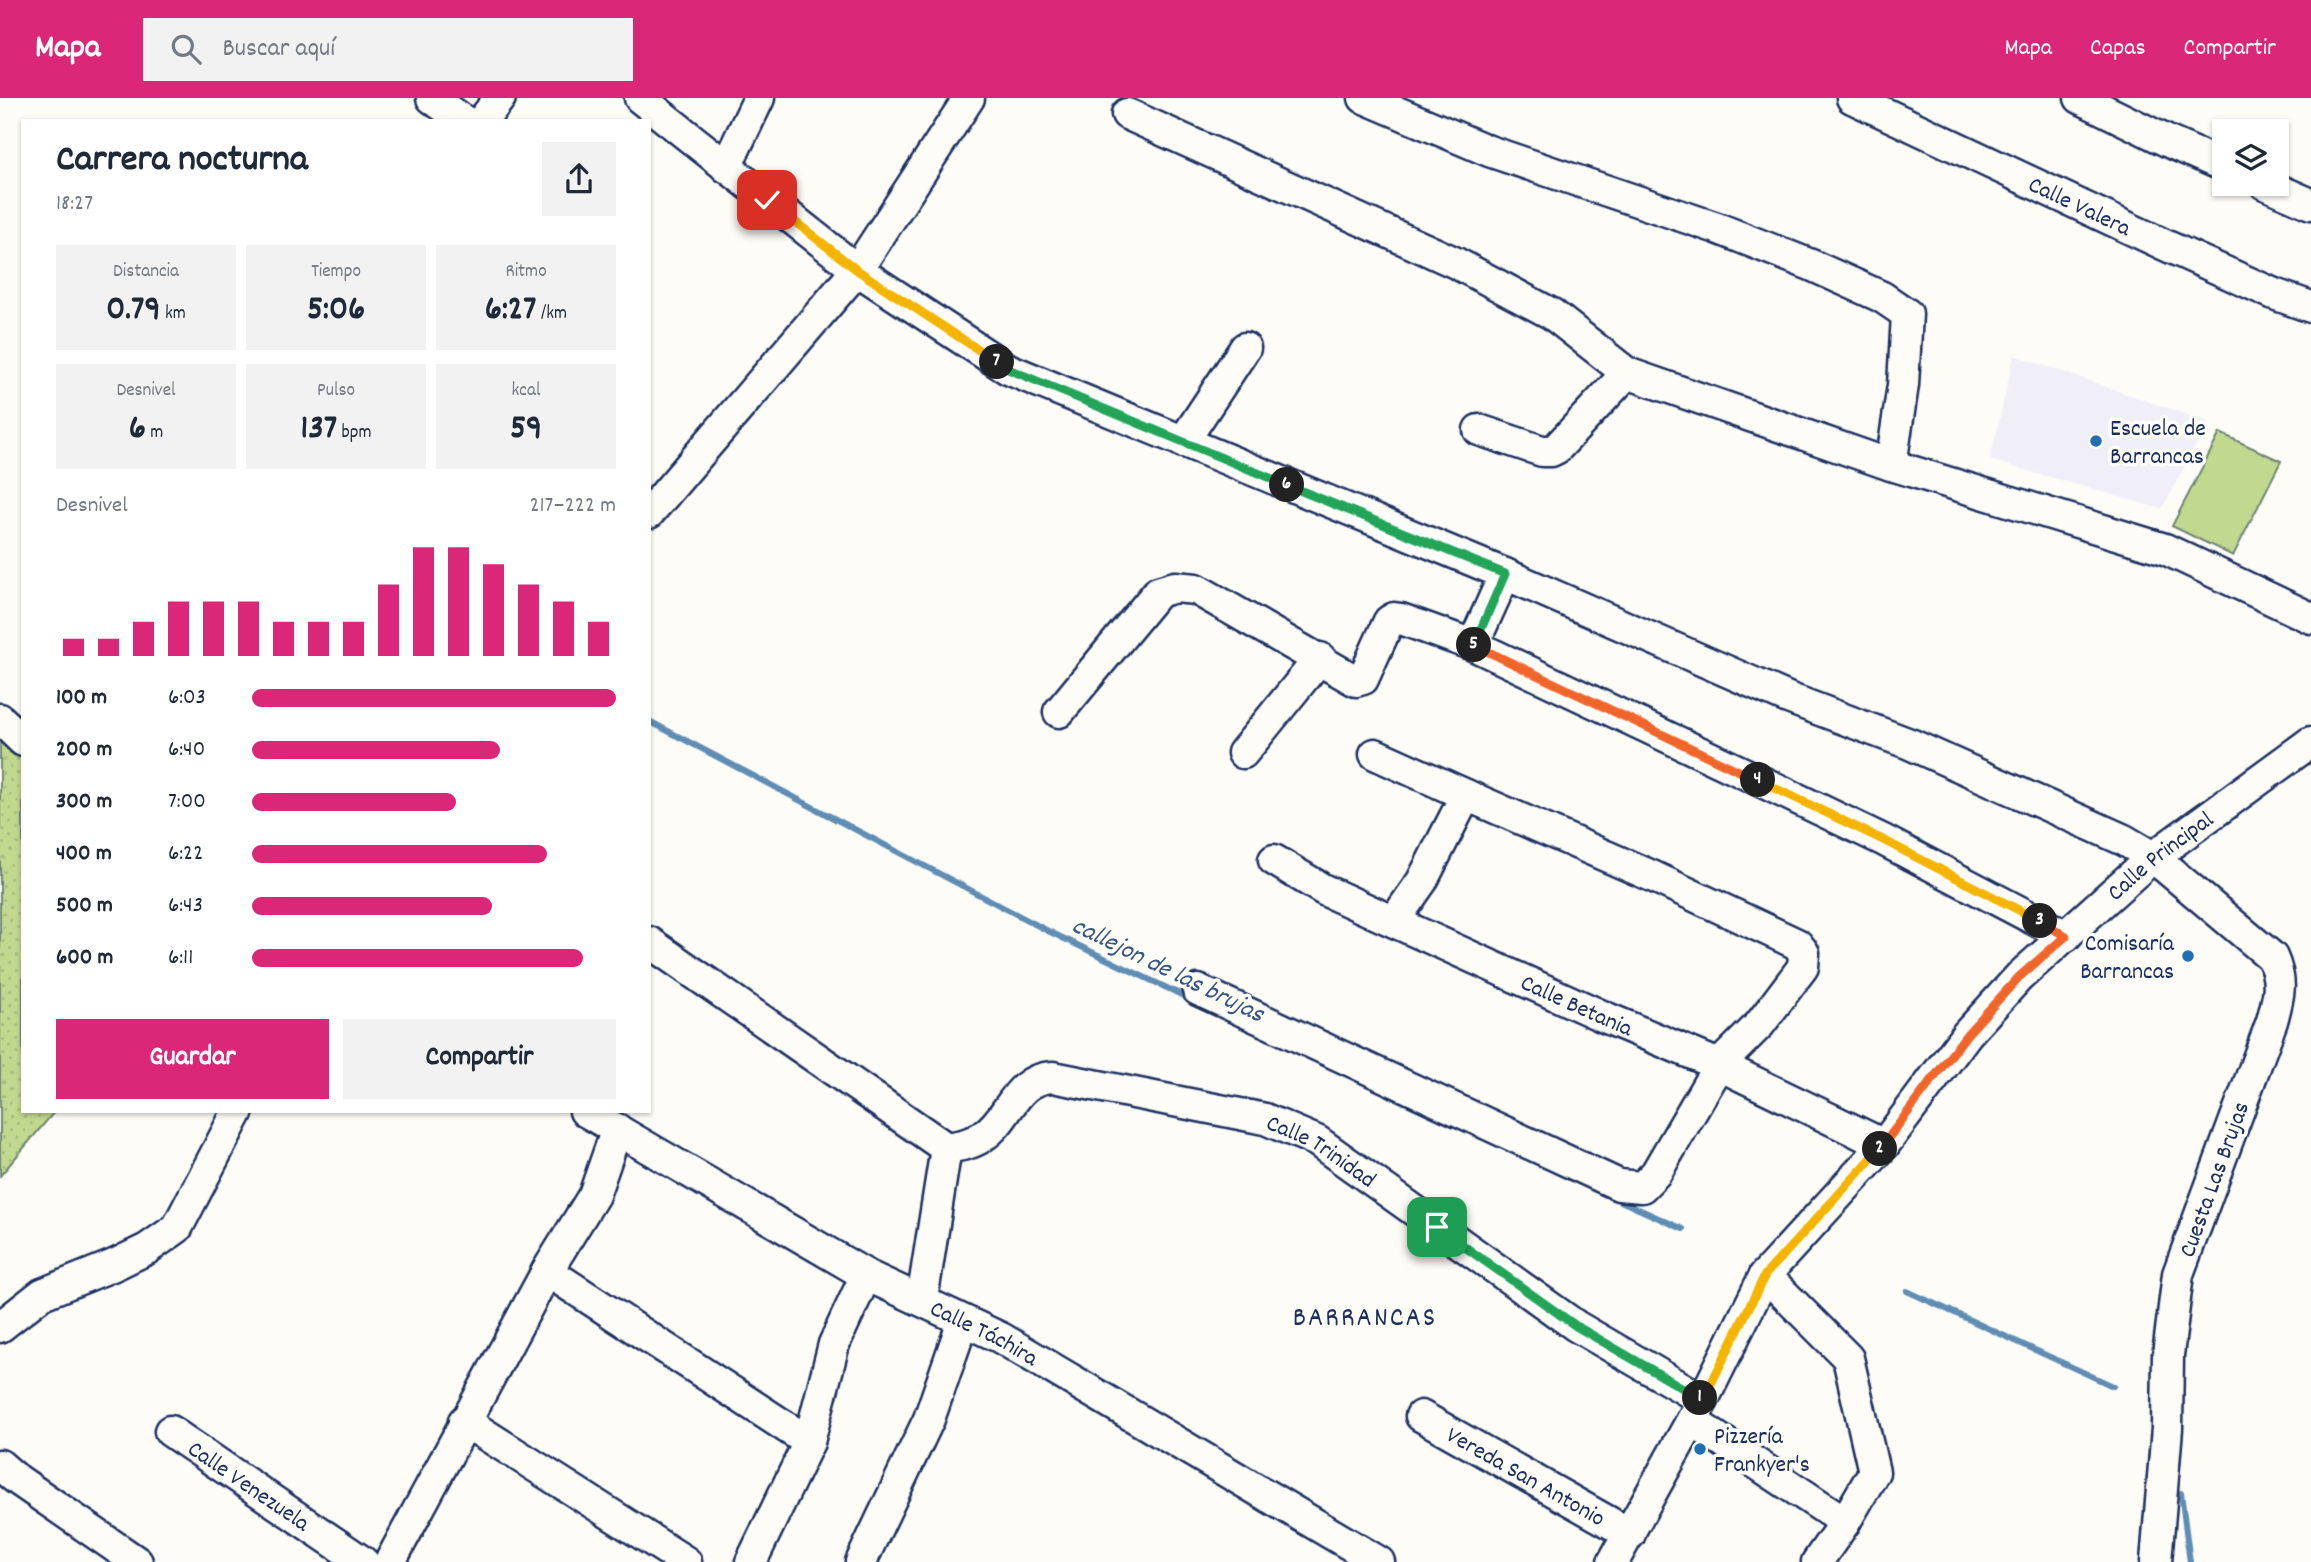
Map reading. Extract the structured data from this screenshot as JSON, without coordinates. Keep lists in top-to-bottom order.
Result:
{
  "streets": {
    "street": [
      "Calle Valera",
      "Calle Principal",
      "Calle Betania",
      "Calle Trinidad",
      "Cuesta Las Brujas",
      "Calle Táchira",
      "Vereda San Antonio",
      "Calle Venezuela"
    ]
  },
  "crossings": [
    ["Calle Principal", "Calle Betania"],
    ["Calle Principal", "Calle Trinidad"],
    ["Calle Principal", "Cuesta Las Brujas"],
    ["Calle Principal", "Vereda San Antonio"]
  ],
  "districts": ["BARRANCAS"],
  "water": ["callejon de las brujas"],
  "places": ["Escuela de Barrancas", "Comisaría Barrancas", "Pizzería Frankyer's"],
  "page": {
    "header": "Mapa",
    "search": "Buscar aquí",
    "nav": ["Mapa", "Capas", "Compartir"],
    "heading": ["Carrera nocturna", "18:27"],
    "stats": [
      ["Distancia", "0.79 km"],
      ["Tiempo", "5:06"],
      ["Ritmo", "6:27 /km"],
      ["Desnivel", "6 m"],
      ["Pulso", "137 bpm"],
      ["kcal", "59"]
    ],
    "pins": [
      "7",
      "6",
      "5",
      "4",
      "3",
      "2",
      "1"
    ],
    "chart": ["Desnivel", "217–222 m"],
    "list": [
      {
        "name": "100 m",
        "note": "6:03"
      },
      {
        "name": "200 m",
        "note": "6:40"
      },
      {
        "name": "300 m",
        "note": "7:00"
      },
      {
        "name": "400 m",
        "note": "6:22"
      },
      {
        "name": "500 m",
        "note": "6:43"
      },
      {
        "name": "600 m",
        "note": "6:11"
      }
    ],
    "buttons": ["Guardar", "Compartir"]
  }
}
